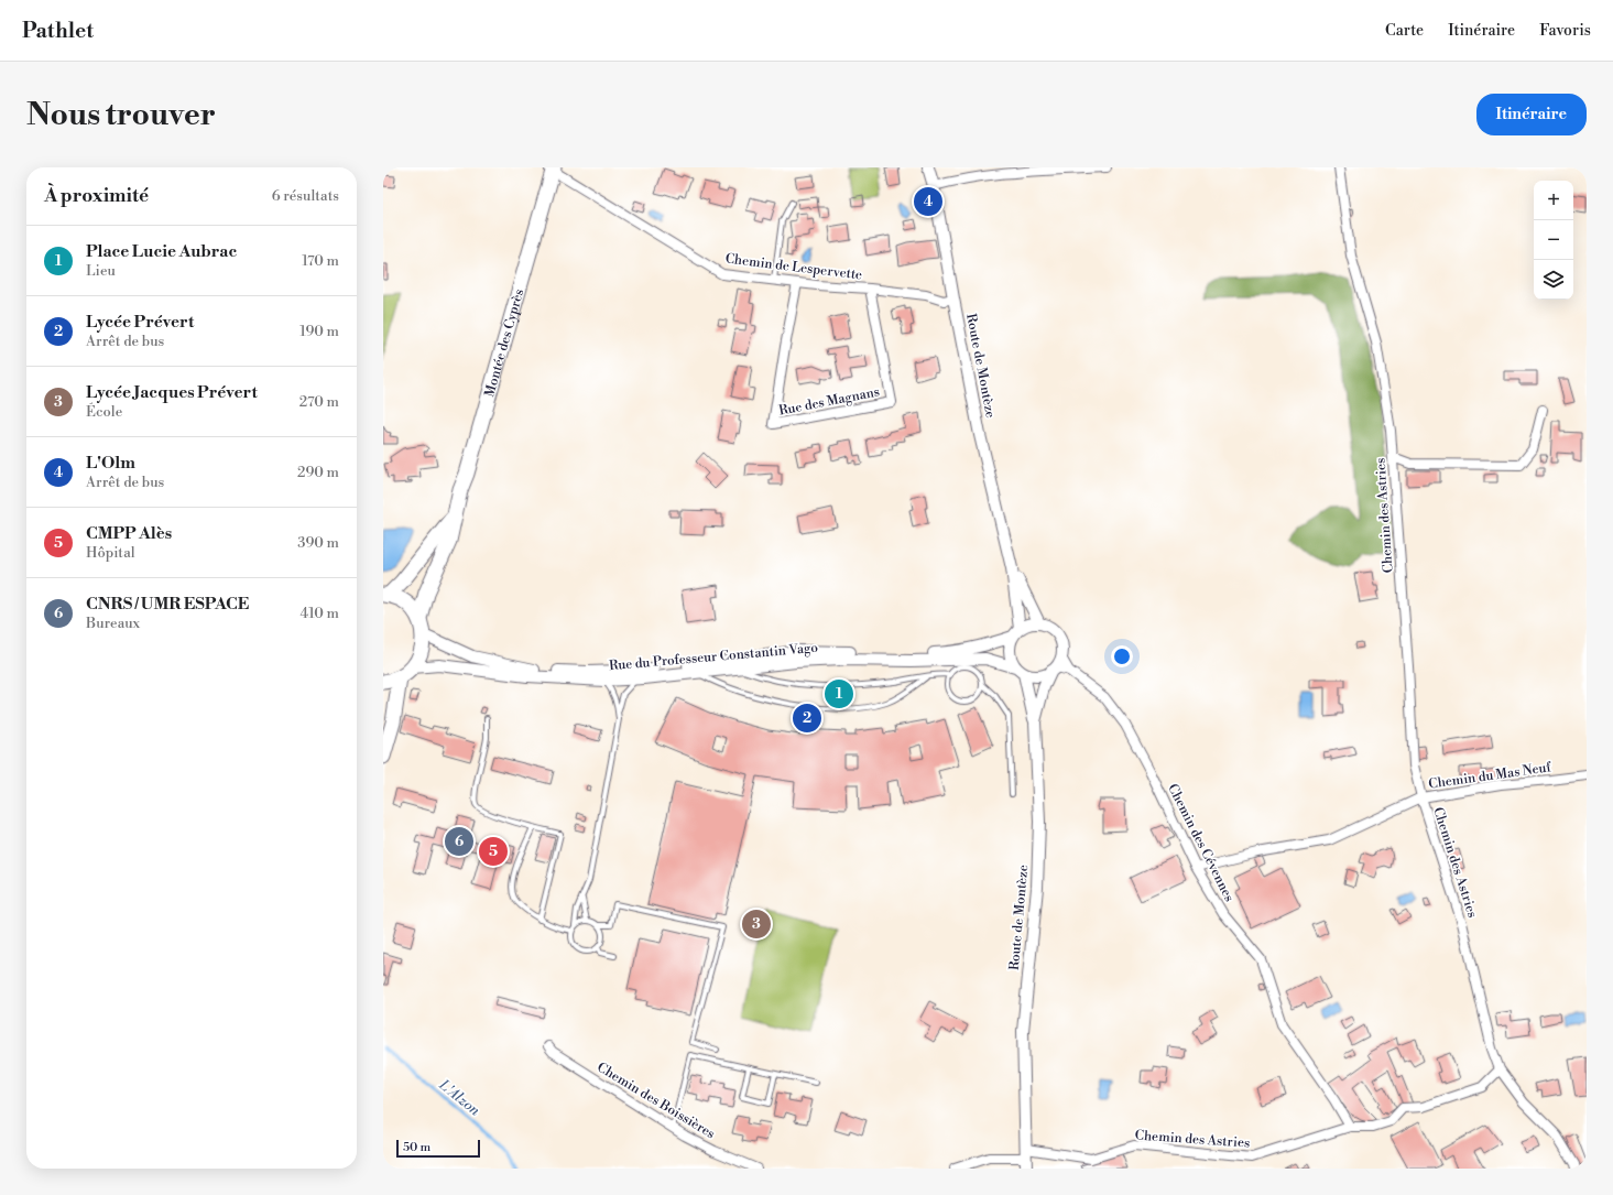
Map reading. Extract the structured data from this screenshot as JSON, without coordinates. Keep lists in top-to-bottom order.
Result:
{
  "streets": {
    "main road": ["Montée des Cyprès"],
    "street": [
      "Chemin de Lespervette",
      "Route de Montèze",
      "Rue des Magnans",
      "Chemin des Astries",
      "Rue du Professeur Constantin Vago",
      "Chemin du Mas Neuf",
      "Chemin des Cévennes",
      "Chemin des Boissières"
    ]
  },
  "crossings": [
    ["Chemin de Lespervette", "Montée des Cyprès"],
    ["Chemin de Lespervette", "Route de Montèze"],
    ["Chemin de Lespervette", "Rue des Magnans"],
    ["Route de Montèze", "Chemin des Astries"],
    ["Route de Montèze", "Rue du Professeur Constantin Vago"],
    ["Route de Montèze", "Chemin des Cévennes"],
    ["Chemin des Astries", "Chemin du Mas Neuf"],
    ["Chemin des Astries", "Chemin des Cévennes"],
    ["Rue du Professeur Constantin Vago", "Chemin des Cévennes"],
    ["Chemin du Mas Neuf", "Chemin des Cévennes"]
  ],
  "water": ["L'Alzon"],
  "scale_bar": "50 m",
  "page": {
    "header": "Pathlet",
    "nav": ["Carte", "Itinéraire", "Favoris"],
    "buttons": "Itinéraire",
    "title": "Nous trouver",
    "heading": ["À proximité", "6 résultats"],
    "map_buttons": ["+", "−"],
    "pins": [
      "4",
      "1",
      "2",
      "6",
      "5",
      "3"
    ],
    "list": [
      {
        "mark": "1",
        "name": "Place Lucie Aubrac",
        "note": "Lieu",
        "value": "170 m"
      },
      {
        "mark": "2",
        "name": "Lycée Prévert",
        "note": "Arrêt de bus",
        "value": "190 m"
      },
      {
        "mark": "3",
        "name": "Lycée Jacques Prévert",
        "note": "École",
        "value": "270 m"
      },
      {
        "mark": "4",
        "name": "L'Olm",
        "note": "Arrêt de bus",
        "value": "290 m"
      },
      {
        "mark": "5",
        "name": "CMPP Alès",
        "note": "Hôpital",
        "value": "390 m"
      },
      {
        "mark": "6",
        "name": "CNRS / UMR ESPACE",
        "note": "Bureaux",
        "value": "410 m"
      }
    ],
    "scale": "50 m"
  }
}
